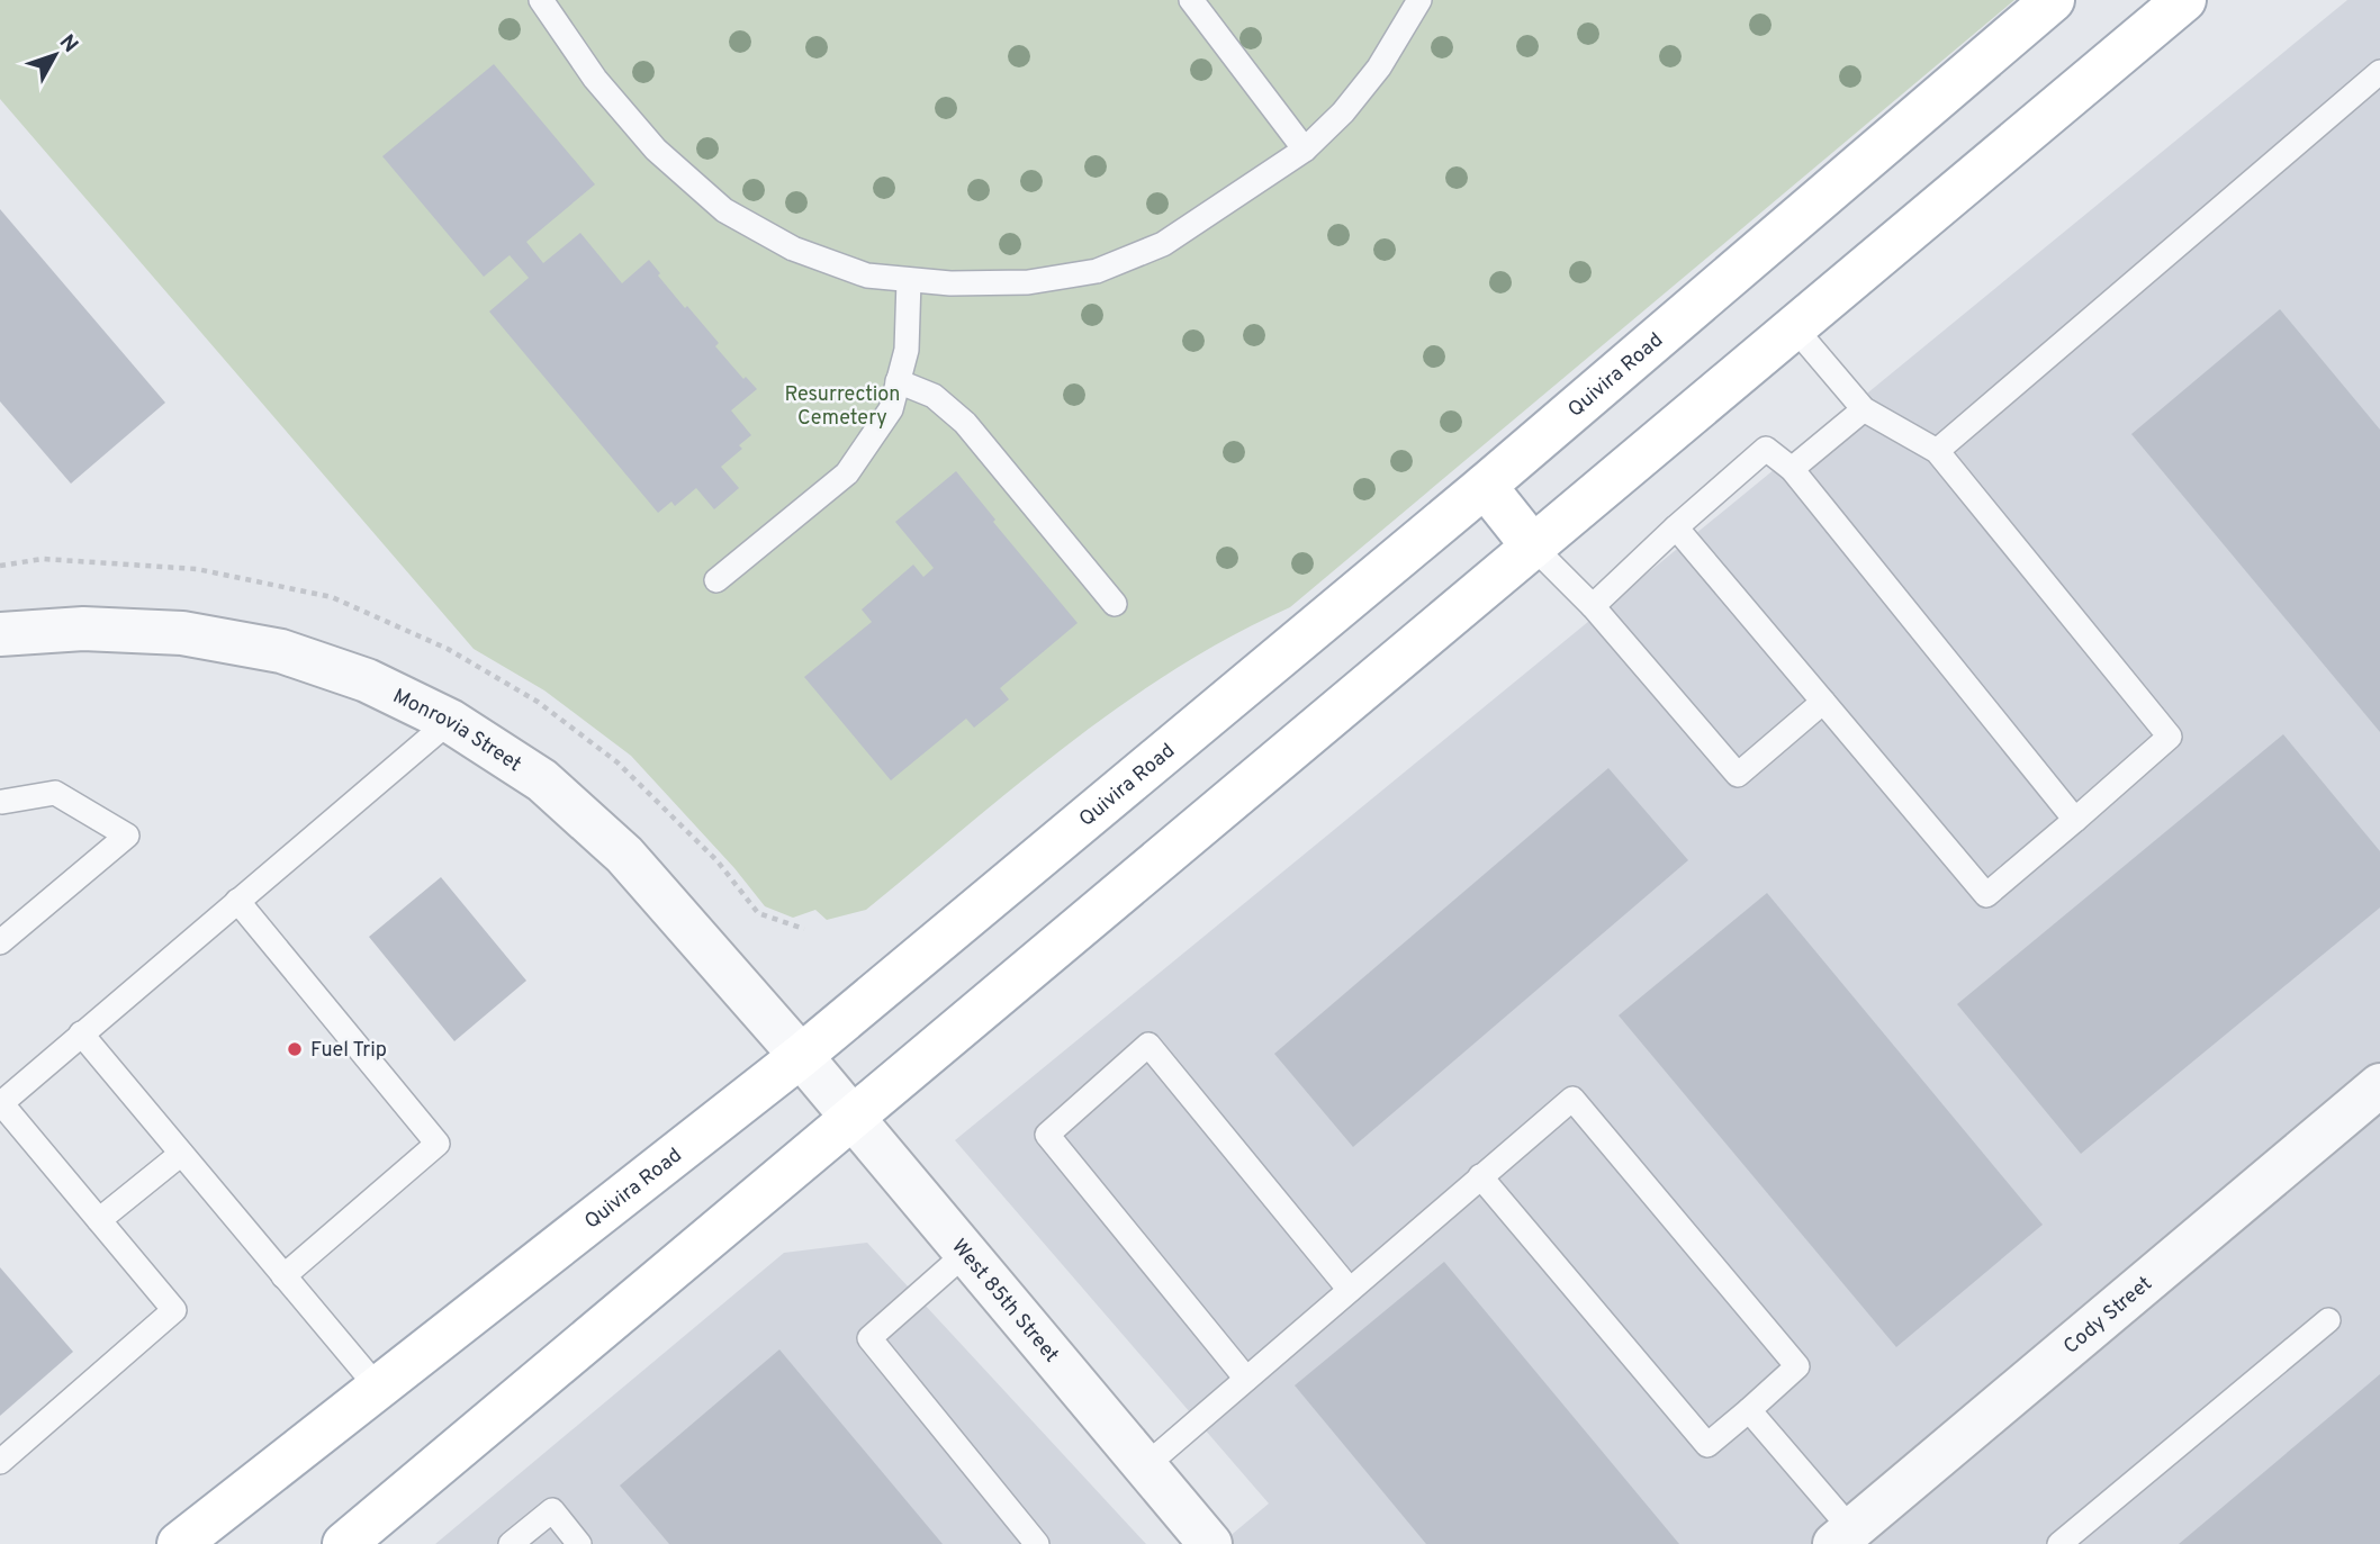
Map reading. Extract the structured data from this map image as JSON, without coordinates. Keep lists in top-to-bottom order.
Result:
{
  "streets": {
    "main road": ["Quivira Road"],
    "street": ["Monrovia Street", "West 85th Street", "Cody Street"]
  },
  "crossings": [
    ["Quivira Road", "Monrovia Street"],
    ["Quivira Road", "West 85th Street"],
    ["Monrovia Street", "West 85th Street"]
  ],
  "parks": ["Resurrection Cemetery"],
  "places": ["Fuel Trip"],
  "north": "top right"
}
